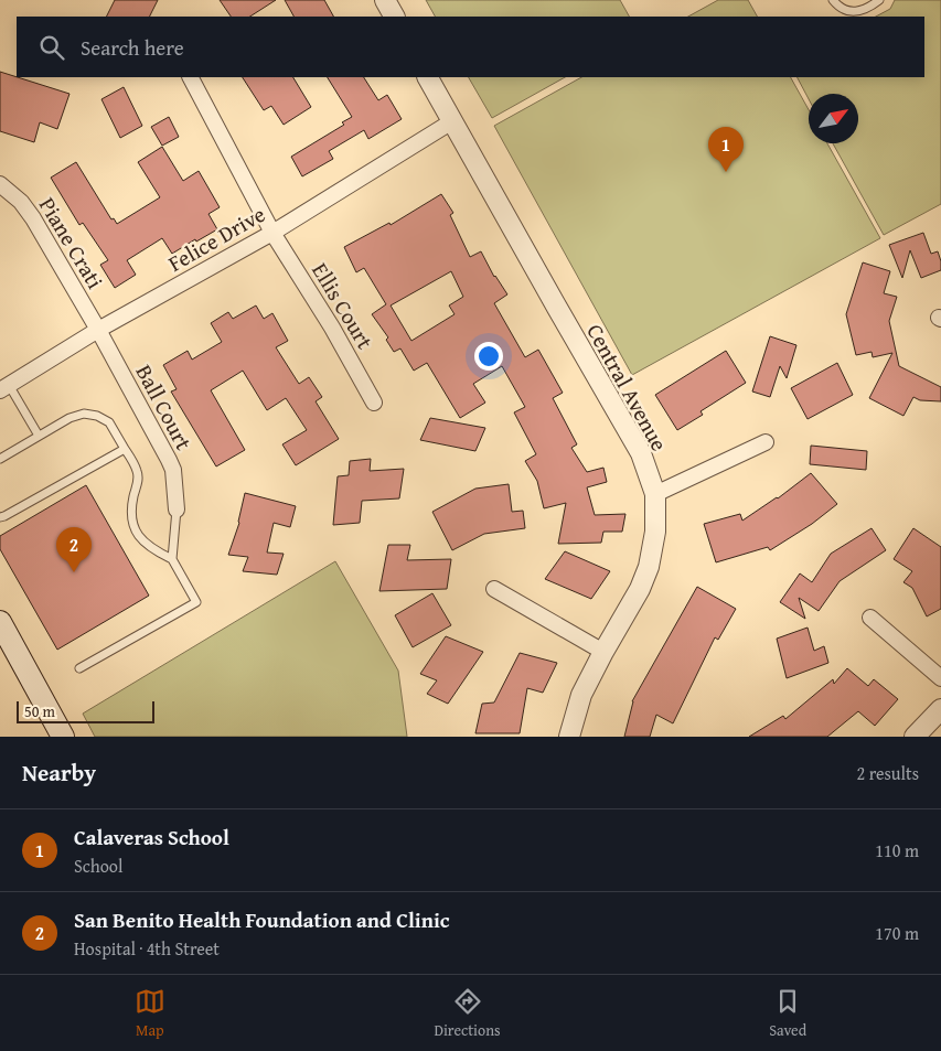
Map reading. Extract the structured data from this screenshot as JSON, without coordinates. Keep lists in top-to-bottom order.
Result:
{
  "streets": {
    "street": [
      "Felice Drive",
      "Piane Crati",
      "Ellis Court",
      "Central Avenue",
      "Ball Court"
    ]
  },
  "crossings": [
    ["Felice Drive", "Piane Crati"],
    ["Felice Drive", "Ellis Court"],
    ["Felice Drive", "Central Avenue"],
    ["Felice Drive", "Ball Court"],
    ["Piane Crati", "Ball Court"]
  ],
  "scale_bar": "50 m",
  "north": "top right",
  "page": {
    "search": "Search here",
    "pins": ["1", "2"],
    "scale": "50 m",
    "heading": ["Nearby", "2 results"],
    "list": [
      {
        "mark": "1",
        "name": "Calaveras School",
        "note": "School",
        "value": "110 m"
      },
      {
        "mark": "2",
        "name": "San Benito Health Foundation and Clinic",
        "note": "Hospital · 4th Street",
        "value": "170 m"
      }
    ],
    "nav": ["Map", "Directions", "Saved"]
  }
}
